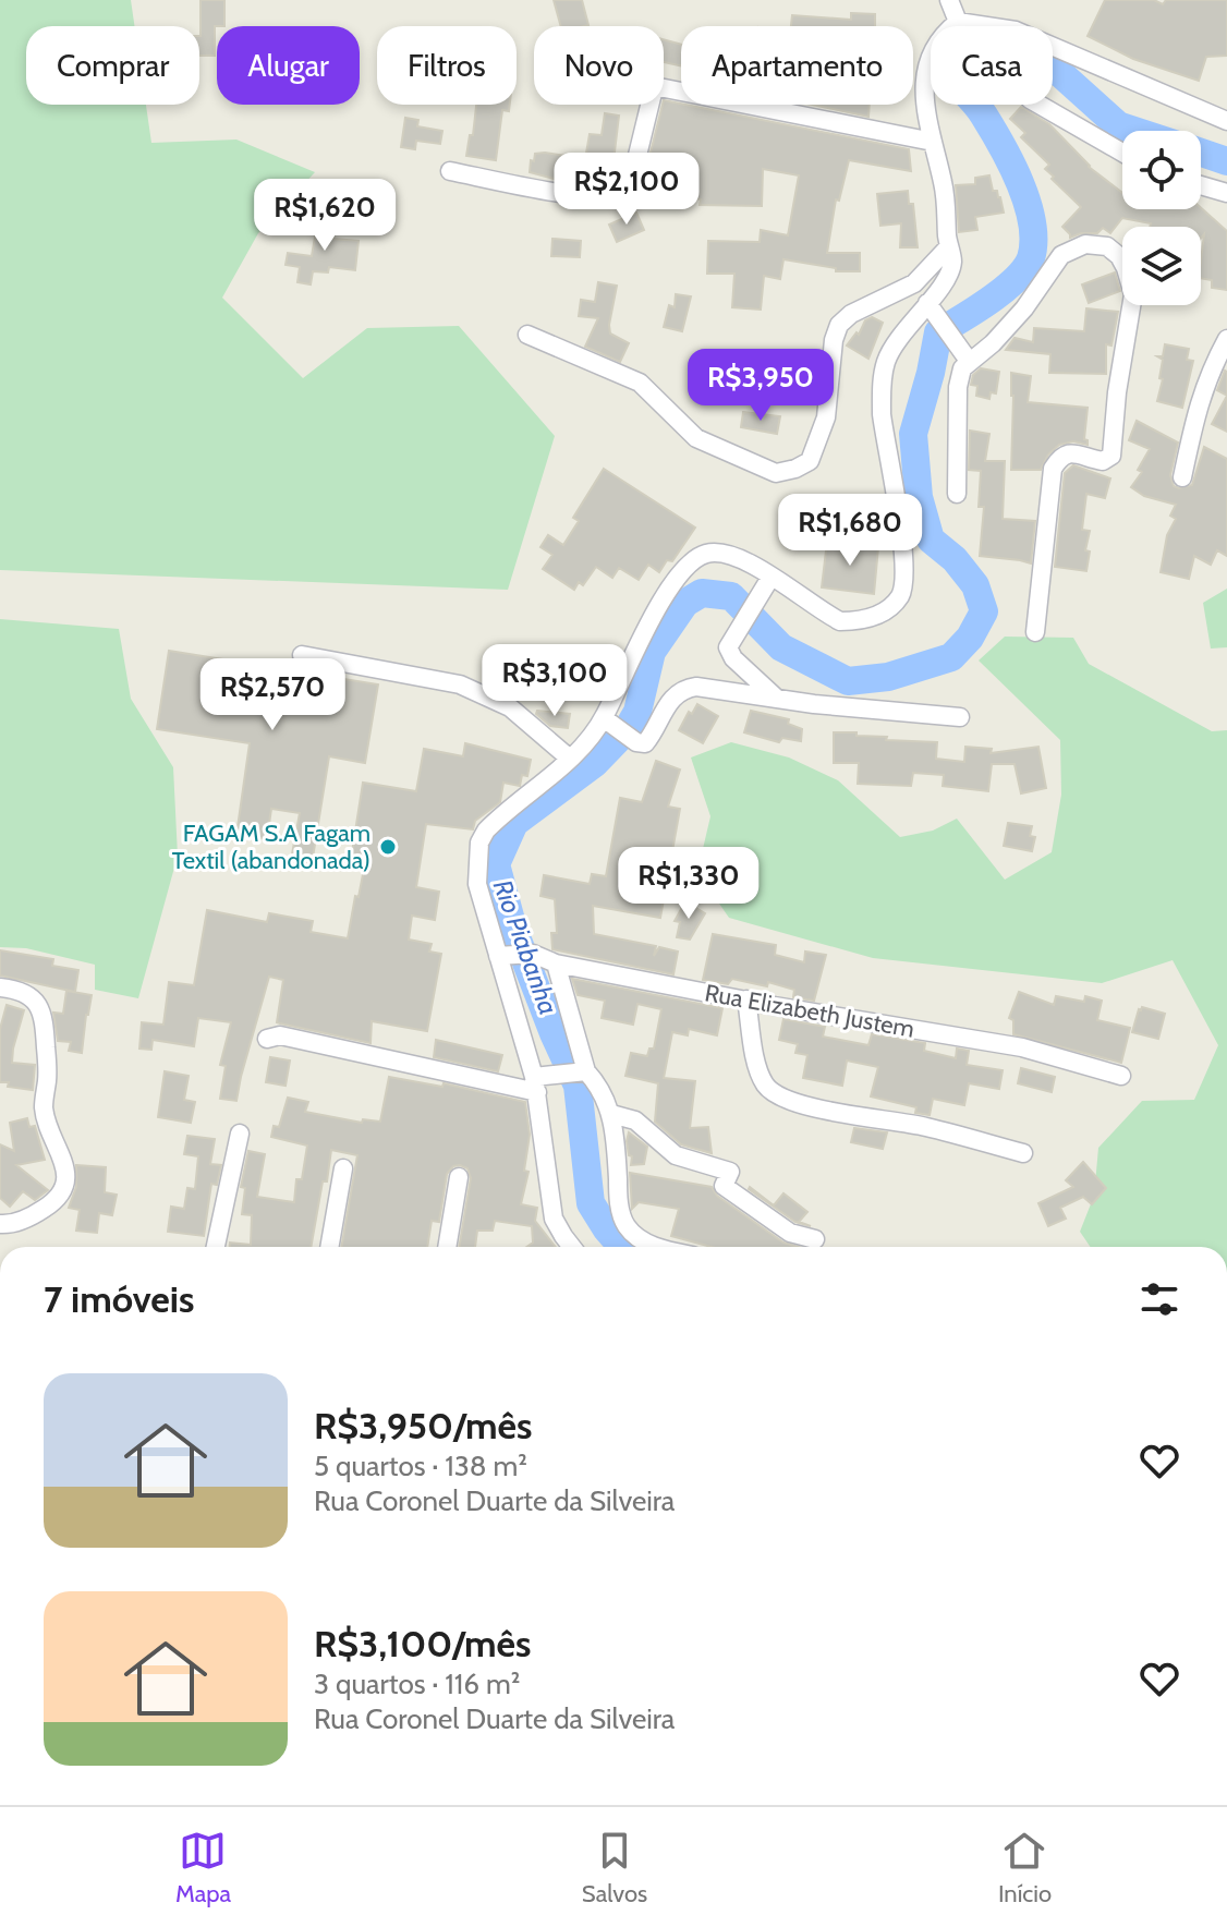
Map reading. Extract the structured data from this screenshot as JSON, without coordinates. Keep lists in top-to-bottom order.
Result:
{
  "streets": {
    "street": ["Rua Elizabeth Justem"]
  },
  "water": ["Rio Piabanha"],
  "places": ["FAGAM S.A Fagam Textil (abandonada)"],
  "page": {
    "chip": [
      "Comprar",
      "Alugar",
      "Filtros",
      "Novo",
      "Apartamento",
      "Casa"
    ],
    "price": [
      "R$2,100",
      "R$1,620",
      "R$3,950",
      "R$1,680",
      "R$3,100",
      "R$2,570",
      "R$1,330"
    ],
    "heading": "7 imóveis",
    "list": [
      {
        "name": "R$3,950/mês",
        "note": "5 quartos · 138 m² · Rua Coronel Duarte da Silveira"
      },
      {
        "name": "R$3,100/mês",
        "note": "3 quartos · 116 m² · Rua Coronel Duarte da Silveira"
      }
    ],
    "tabs": ["Mapa", "Salvos", "Início"]
  }
}
